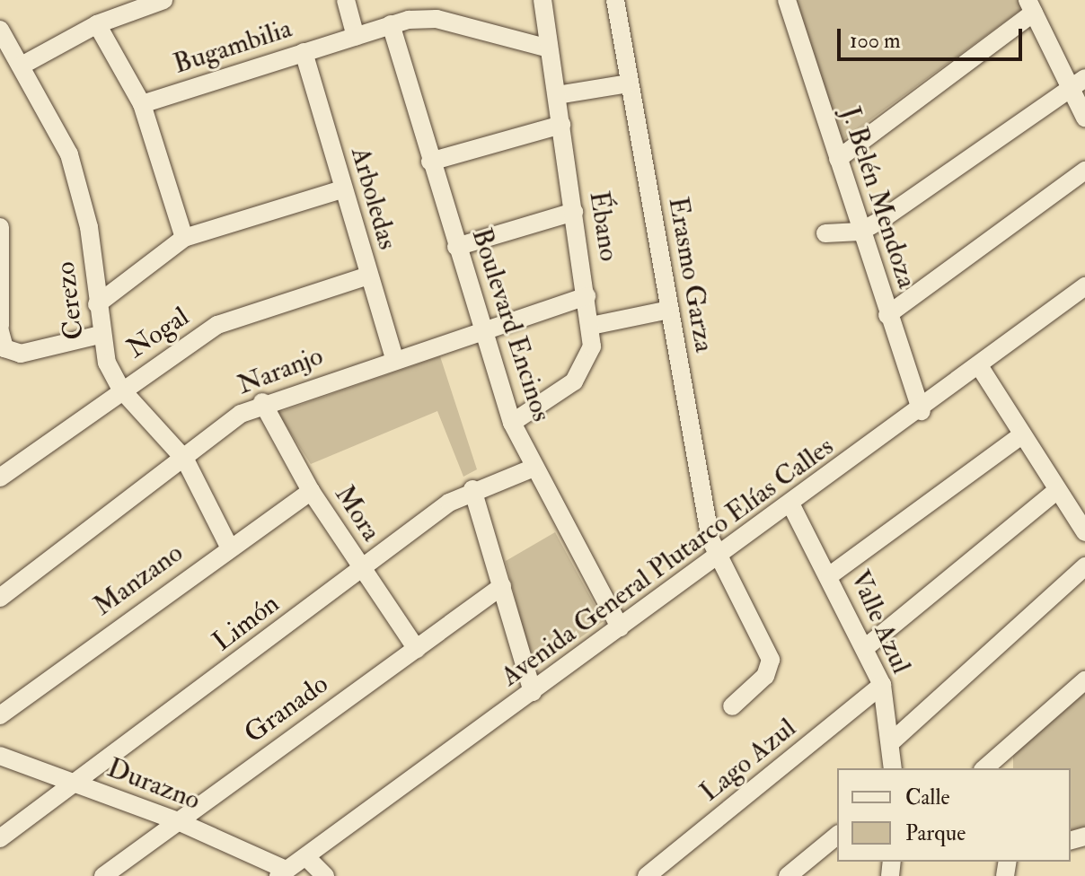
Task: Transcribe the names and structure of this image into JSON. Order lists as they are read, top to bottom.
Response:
{
  "streets": {
    "street": [
      "Bugambilia",
      "J. Belén Mendoza",
      "Arboledas",
      "Ébano",
      "Erasmo Garza",
      "Cerezo",
      "Boulevard Encinos",
      "Nogal",
      "Naranjo",
      "Mora",
      "Avenida General Plutarco Elías Calles",
      "Manzano",
      "Valle Azul",
      "Limón",
      "Granado",
      "Lago Azul",
      "Durazno"
    ]
  },
  "crossings": [
    ["Bugambilia", "Arboledas"],
    ["Bugambilia", "Ébano"],
    ["Bugambilia", "Boulevard Encinos"],
    ["J. Belén Mendoza", "Avenida General Plutarco Elías Calles"],
    ["Arboledas", "Nogal"],
    ["Arboledas", "Naranjo"],
    ["Ébano", "Boulevard Encinos"],
    ["Ébano", "Naranjo"],
    ["Erasmo Garza", "Avenida General Plutarco Elías Calles"],
    ["Cerezo", "Nogal"],
    ["Cerezo", "Naranjo"],
    ["Cerezo", "Manzano"],
    ["Boulevard Encinos", "Naranjo"],
    ["Boulevard Encinos", "Avenida General Plutarco Elías Calles"],
    ["Boulevard Encinos", "Limón"],
    ["Naranjo", "Mora"],
    ["Mora", "Manzano"],
    ["Mora", "Limón"],
    ["Mora", "Granado"],
    ["Avenida General Plutarco Elías Calles", "Valle Azul"],
    ["Avenida General Plutarco Elías Calles", "Durazno"],
    ["Valle Azul", "Lago Azul"],
    ["Limón", "Durazno"],
    ["Granado", "Durazno"]
  ],
  "legend": ["Calle", "Parque"],
  "scale_bar": "100 m"
}
